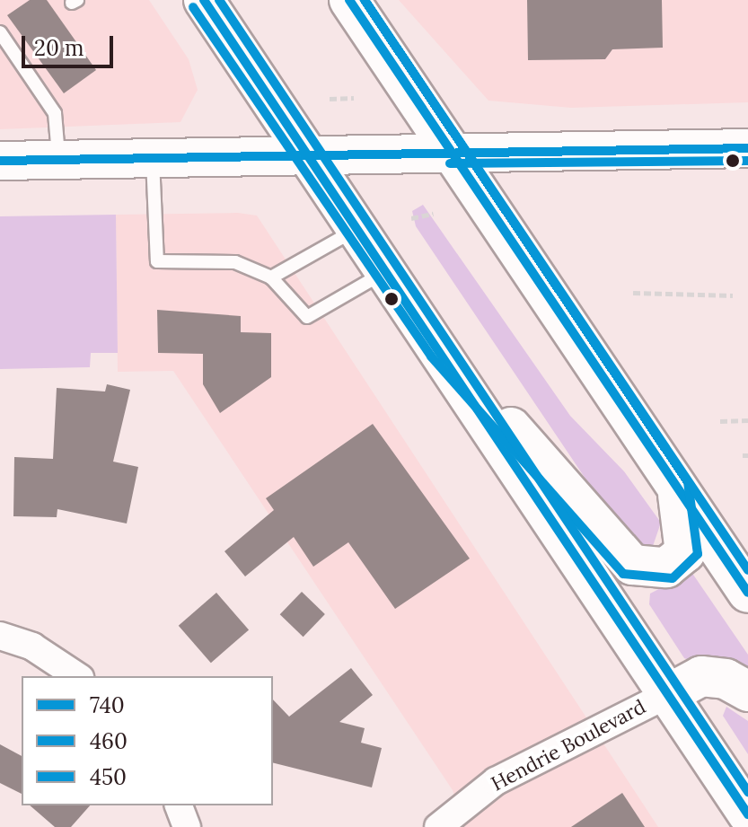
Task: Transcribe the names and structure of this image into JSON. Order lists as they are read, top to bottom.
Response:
{
  "streets": {
    "street": ["Hendrie Boulevard"]
  },
  "lines": ["transit line 740", "transit line 460", "transit line 450"],
  "legend": ["740", "460", "450"],
  "scale_bar": "20 m"
}
